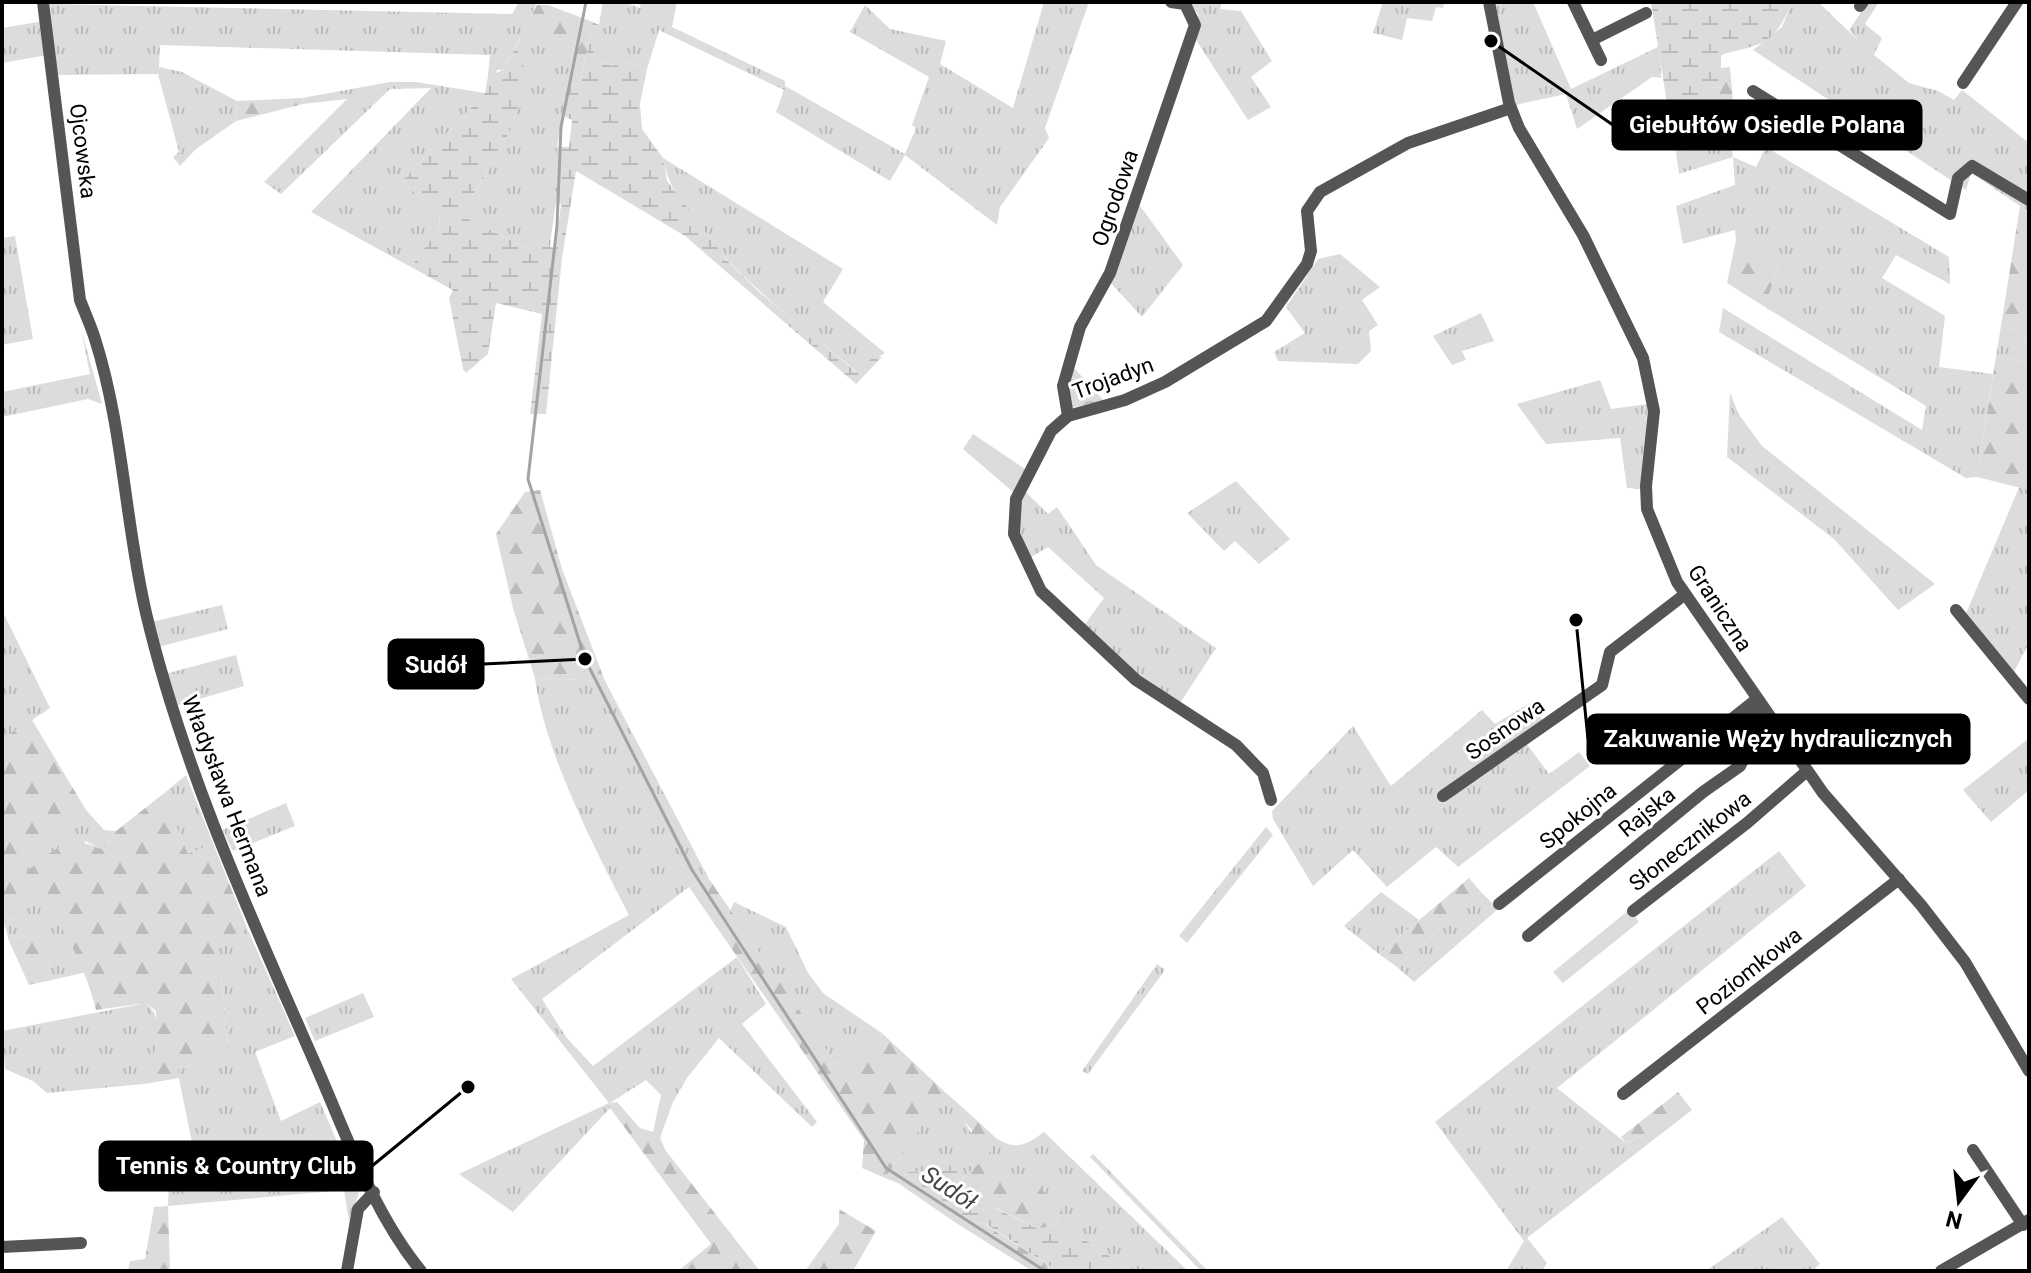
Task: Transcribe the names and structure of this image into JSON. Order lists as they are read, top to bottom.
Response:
{
  "streets": {
    "street": [
      "Ojcowska",
      "Ogrodowa",
      "Trojadyn",
      "Graniczna",
      "Sosnowa",
      "Władysława Hermana",
      "Rajska",
      "Spokojna",
      "Słonecznikowa",
      "Poziomkowa"
    ]
  },
  "crossings": [
    ["Ojcowska", "Władysława Hermana"],
    ["Ogrodowa", "Trojadyn"],
    ["Trojadyn", "Graniczna"],
    ["Graniczna", "Sosnowa"],
    ["Graniczna", "Rajska"],
    ["Graniczna", "Spokojna"],
    ["Graniczna", "Słonecznikowa"],
    ["Graniczna", "Poziomkowa"],
    ["Rajska", "Spokojna"]
  ],
  "water": ["Sudół"],
  "places": [
    "Giebułtów Osiedle Polana",
    "Zakuwanie Węży hydraulicznych",
    "Sudół",
    "Tennis & Country Club"
  ],
  "north": "bottom"
}
